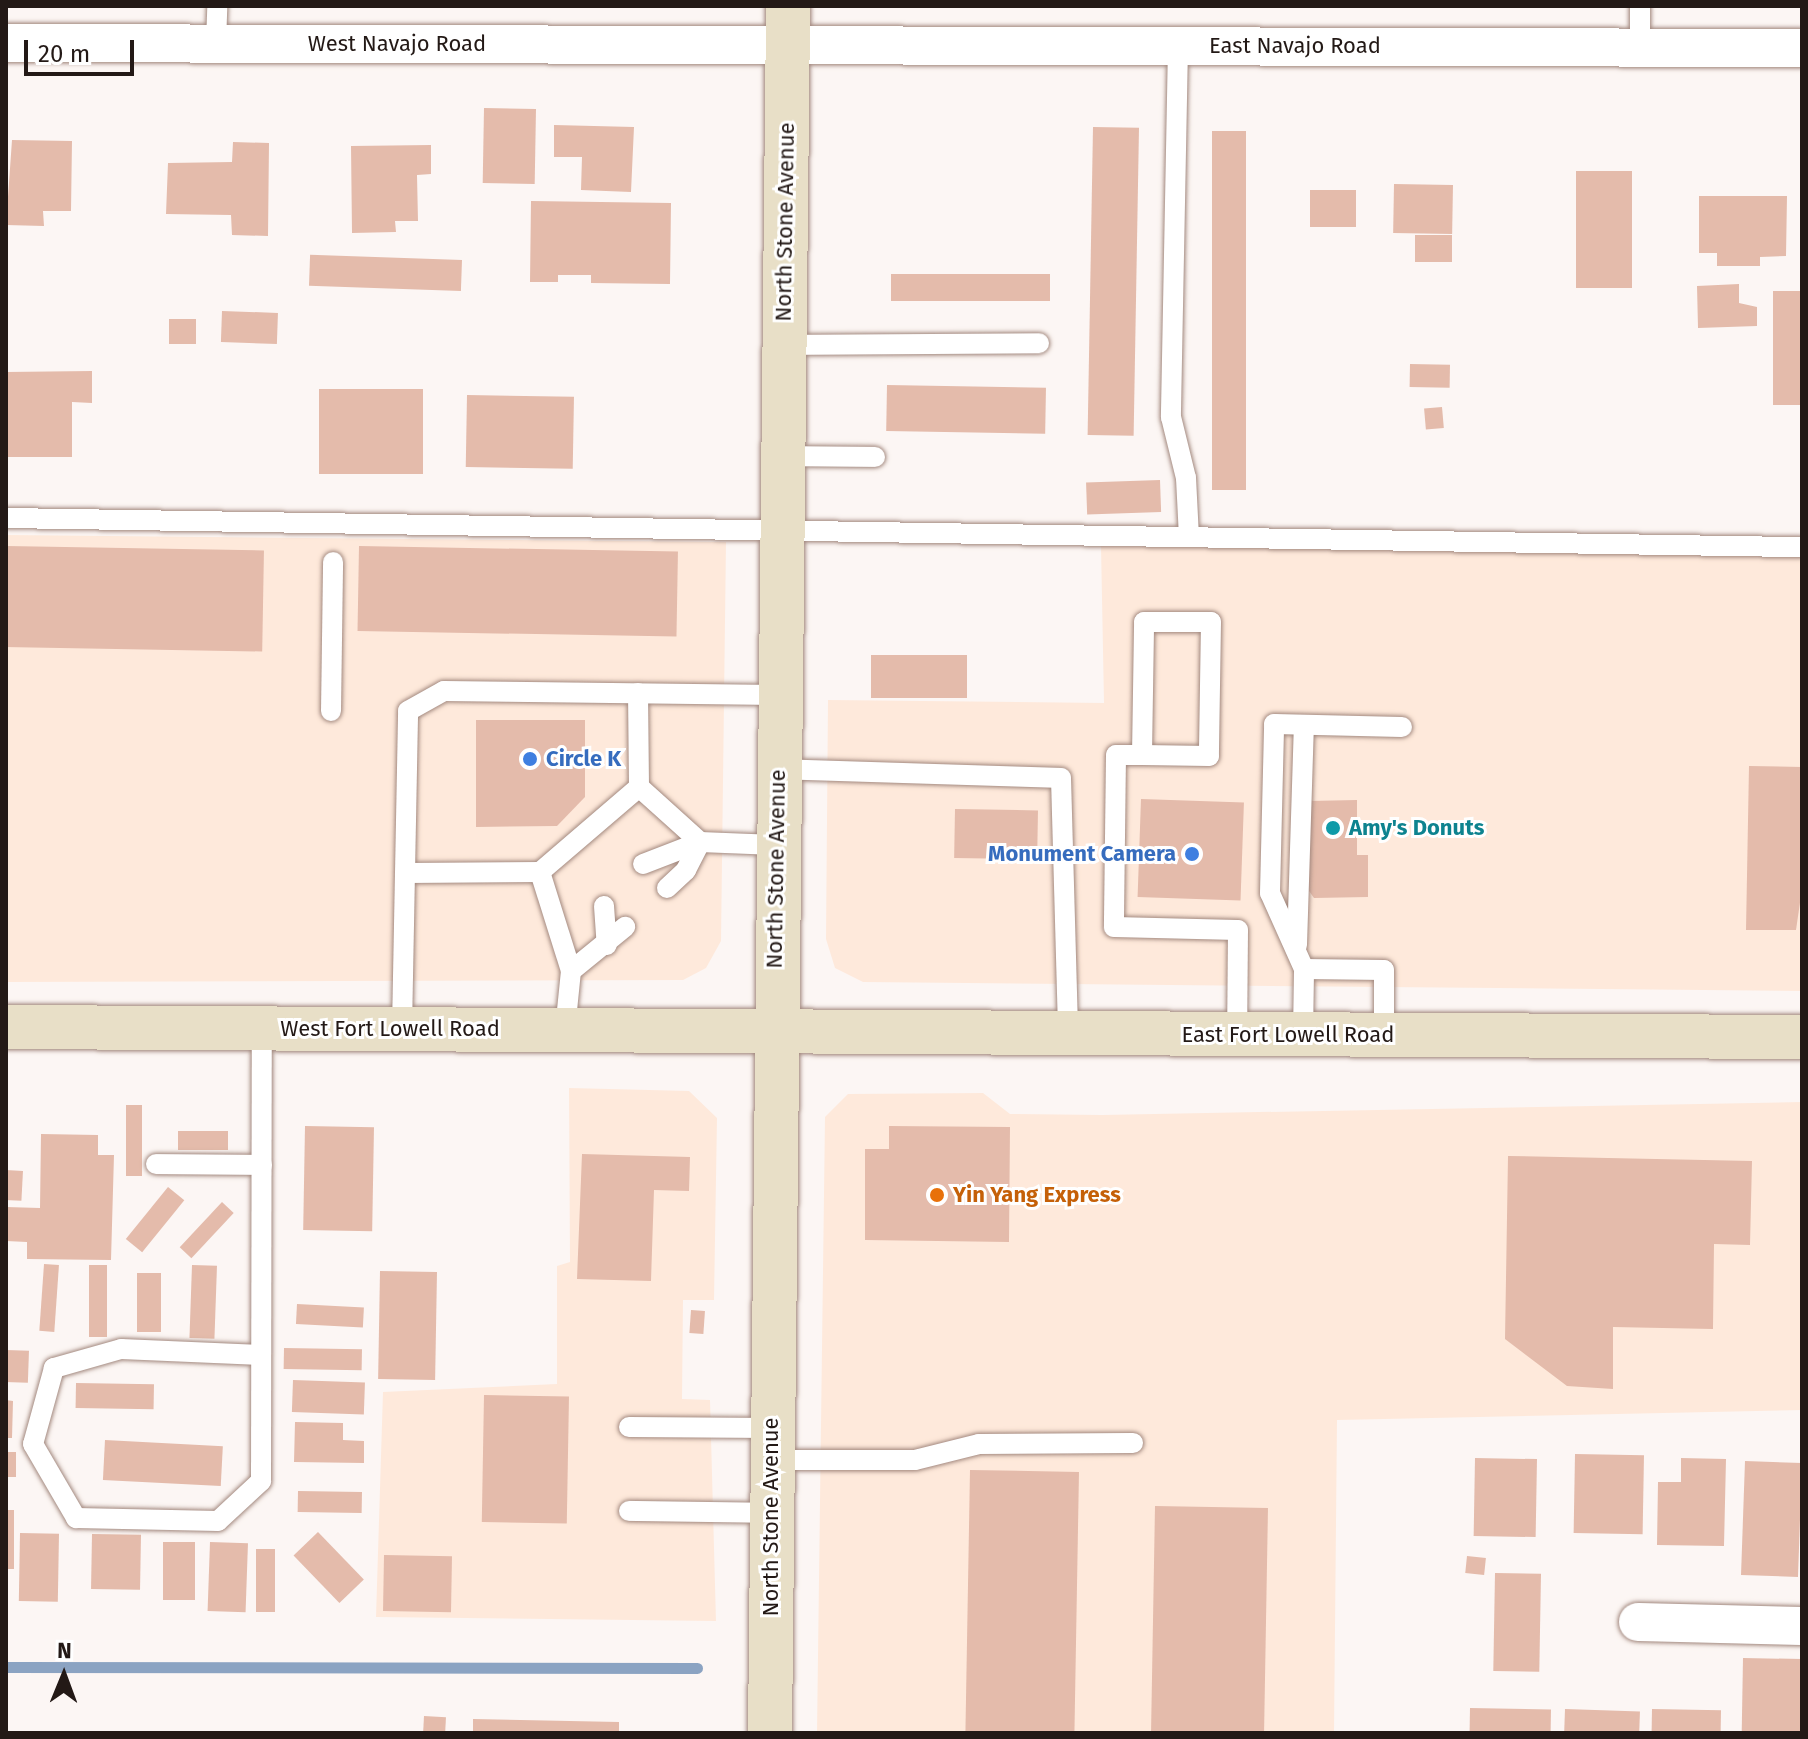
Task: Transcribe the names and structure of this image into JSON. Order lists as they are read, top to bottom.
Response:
{
  "streets": {
    "main road": ["North Stone Avenue", "West Fort Lowell Road", "East Fort Lowell Road"],
    "street": ["West Navajo Road", "East Navajo Road"]
  },
  "crossings": [
    ["West Navajo Road", "East Navajo Road"],
    ["West Navajo Road", "North Stone Avenue"],
    ["East Navajo Road", "North Stone Avenue"],
    ["North Stone Avenue", "West Fort Lowell Road"],
    ["North Stone Avenue", "East Fort Lowell Road"],
    ["West Fort Lowell Road", "East Fort Lowell Road"]
  ],
  "places": [
    "Circle K",
    "Amy's Donuts",
    "Monument Camera",
    "Yin Yang Express"
  ],
  "scale_bar": "20 m",
  "north": "top"
}
